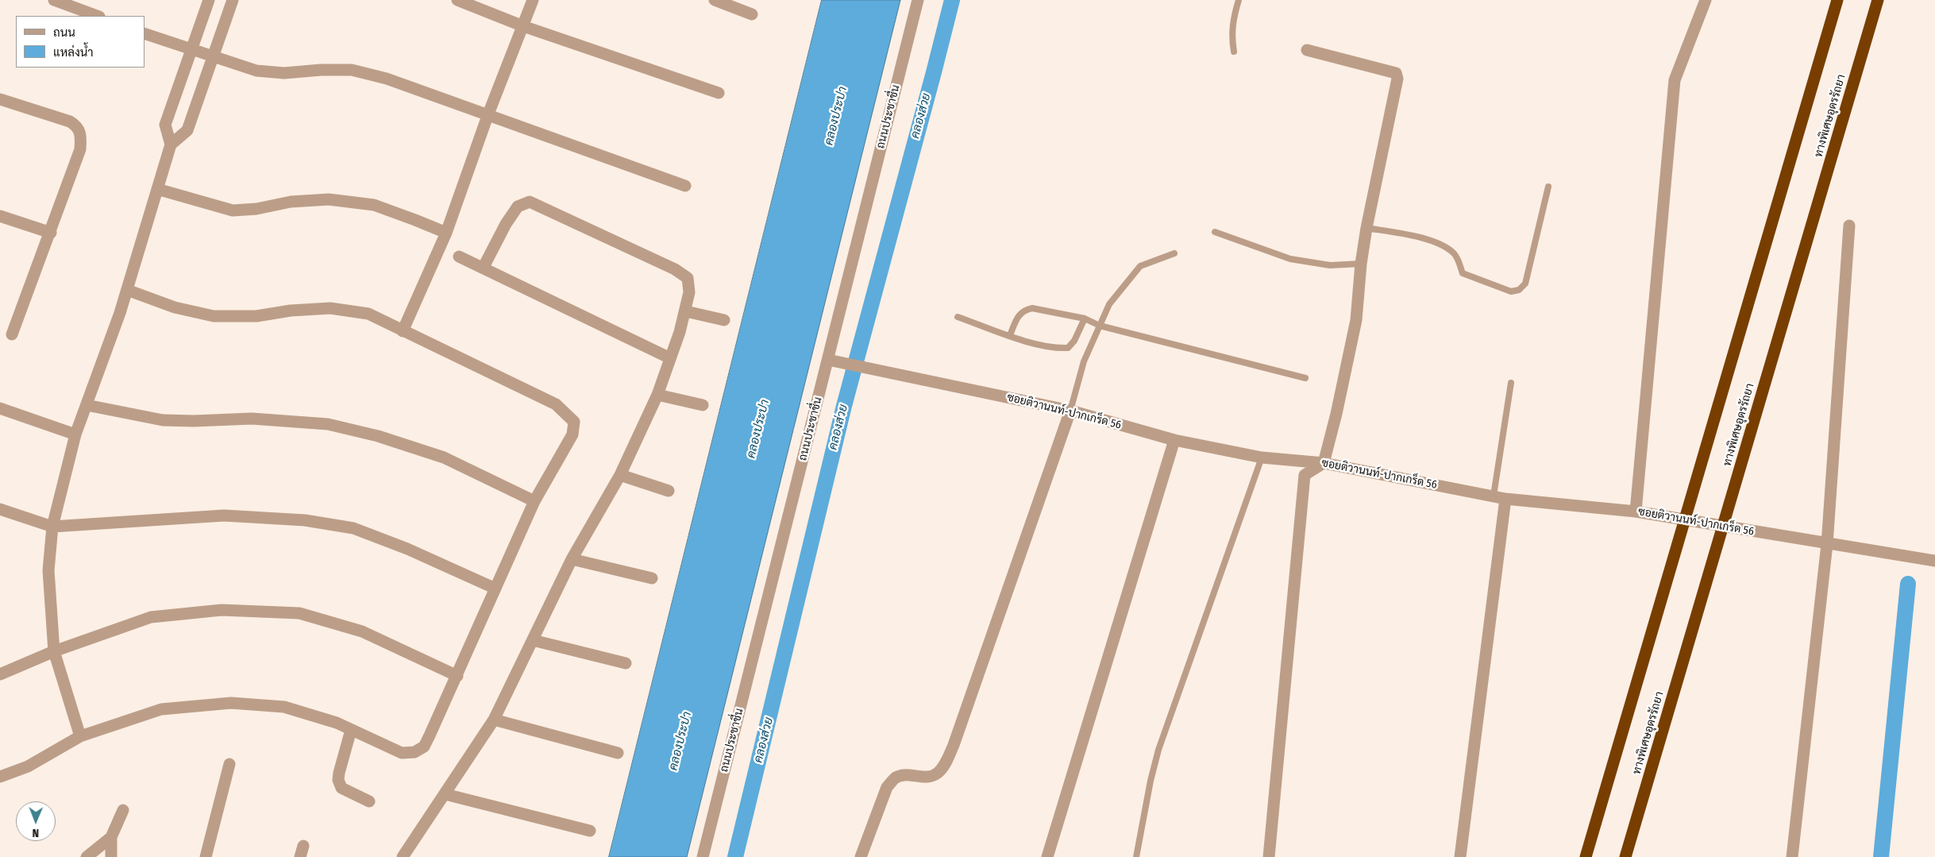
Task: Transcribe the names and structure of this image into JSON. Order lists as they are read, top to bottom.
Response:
{
  "streets": {
    "highway": ["ทางพิเศษอุดรรัถยา"],
    "street": ["ถนนประชาชื่น", "ซอยติวานนท์-ปากเกร็ด 56"]
  },
  "crossings": [
    ["ถนนประชาชื่น", "ซอยติวานนท์-ปากเกร็ด 56"]
  ],
  "water": ["คลองประปา", "คลองส่วย"],
  "legend": ["ถนน", "แหล่งน้ำ"],
  "north": "bottom"
}
